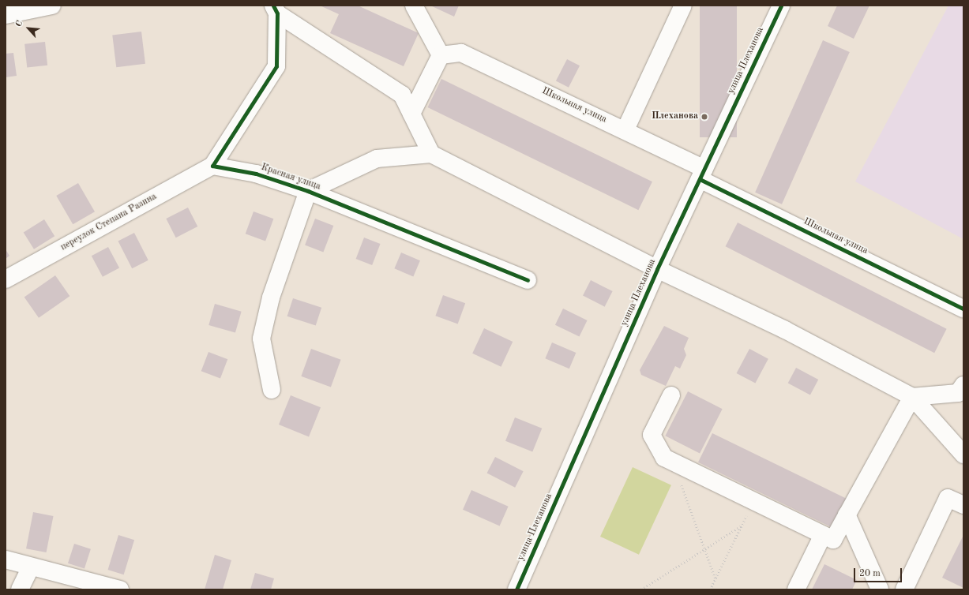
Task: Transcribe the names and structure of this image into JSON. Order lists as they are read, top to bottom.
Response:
{
  "streets": {
    "street": [
      "улица Плеханова",
      "Школьная улица",
      "Красная улица",
      "переулок Степана Разина"
    ]
  },
  "crossings": [
    ["улица Плеханова", "Школьная улица"],
    ["Красная улица", "переулок Степана Разина"]
  ],
  "places": ["Плеханова"],
  "scale_bar": "20 m",
  "north": "top left"
}
